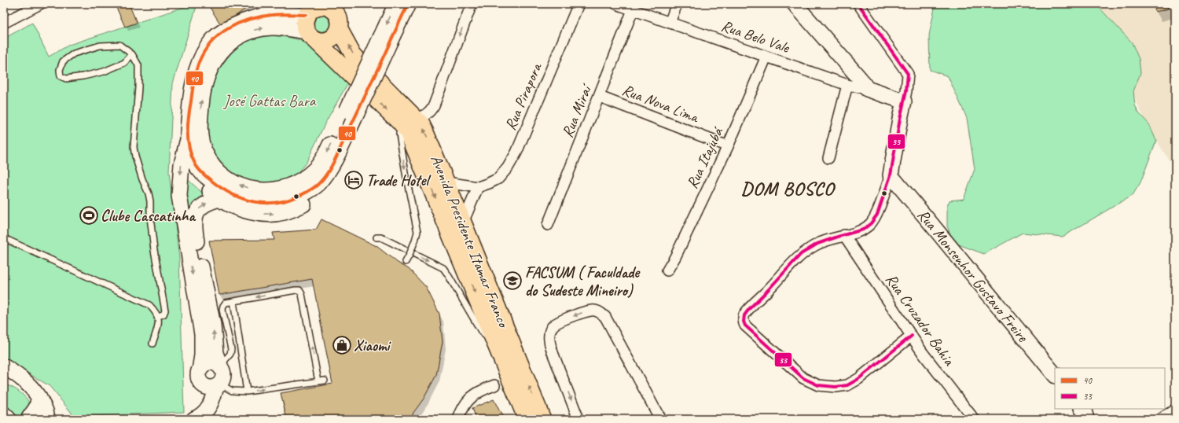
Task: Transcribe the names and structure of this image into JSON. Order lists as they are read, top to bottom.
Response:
{
  "streets": {
    "main road": ["Avenida Presidente Itamar Franco", "Rua Monsenhor Gustavo Freire"],
    "street": [
      "Rua Belo Vale",
      "Rua Pirapora",
      "Rua Nova Lima",
      "Rua Miraí",
      "Rua Itajubá",
      "Rua Cruzador Bahia"
    ]
  },
  "crossings": [
    ["Rua Belo Vale", "Rua Miraí"],
    ["Rua Belo Vale", "Rua Itajubá"],
    ["Rua Nova Lima", "Rua Miraí"],
    ["Rua Nova Lima", "Rua Itajubá"]
  ],
  "districts": ["DOM BOSCO"],
  "parks": ["José Gattas Bara"],
  "places": {
    "hotel": ["Trade Hotel"],
    "sports": ["Clube Cascatinha"],
    "school or university": ["FACSUM ( Faculdade do Sudeste Mineiro)"],
    "shop": ["Xiaomi"]
  },
  "lines": ["transit line 40", "transit line 33"],
  "legend": ["40", "33"]
}
